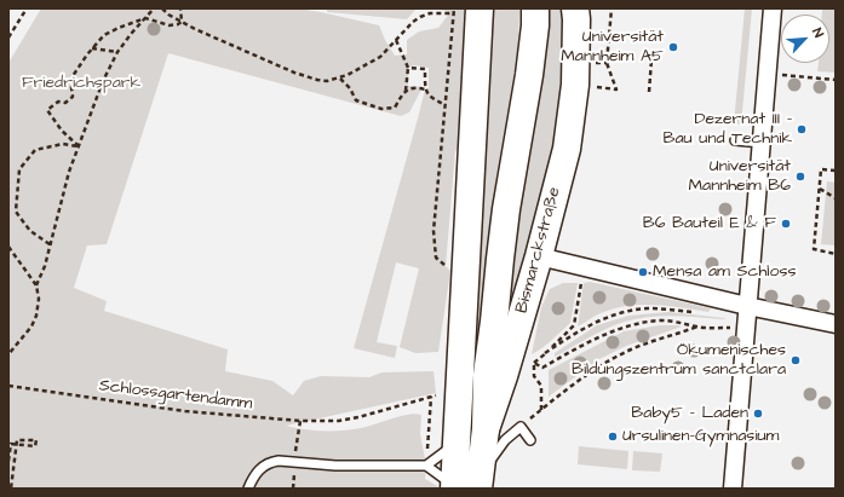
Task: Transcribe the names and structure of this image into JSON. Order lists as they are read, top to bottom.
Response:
{
  "streets": {
    "main road": ["Bismarckstraße"],
    "path": ["Schlossgartendamm"]
  },
  "parks": ["Friedrichspark"],
  "places": [
    "Universität Mannheim A5",
    "Dezernat III – Bau und Technik",
    "Universität Mannheim B6",
    "B6 Bauteil E & F",
    "Mensa am Schloss",
    "Ökumenisches Bildungszentrum sanctclara",
    "Baby5 - Laden",
    "Ursulinen-Gymnasium"
  ],
  "north": "top right"
}
